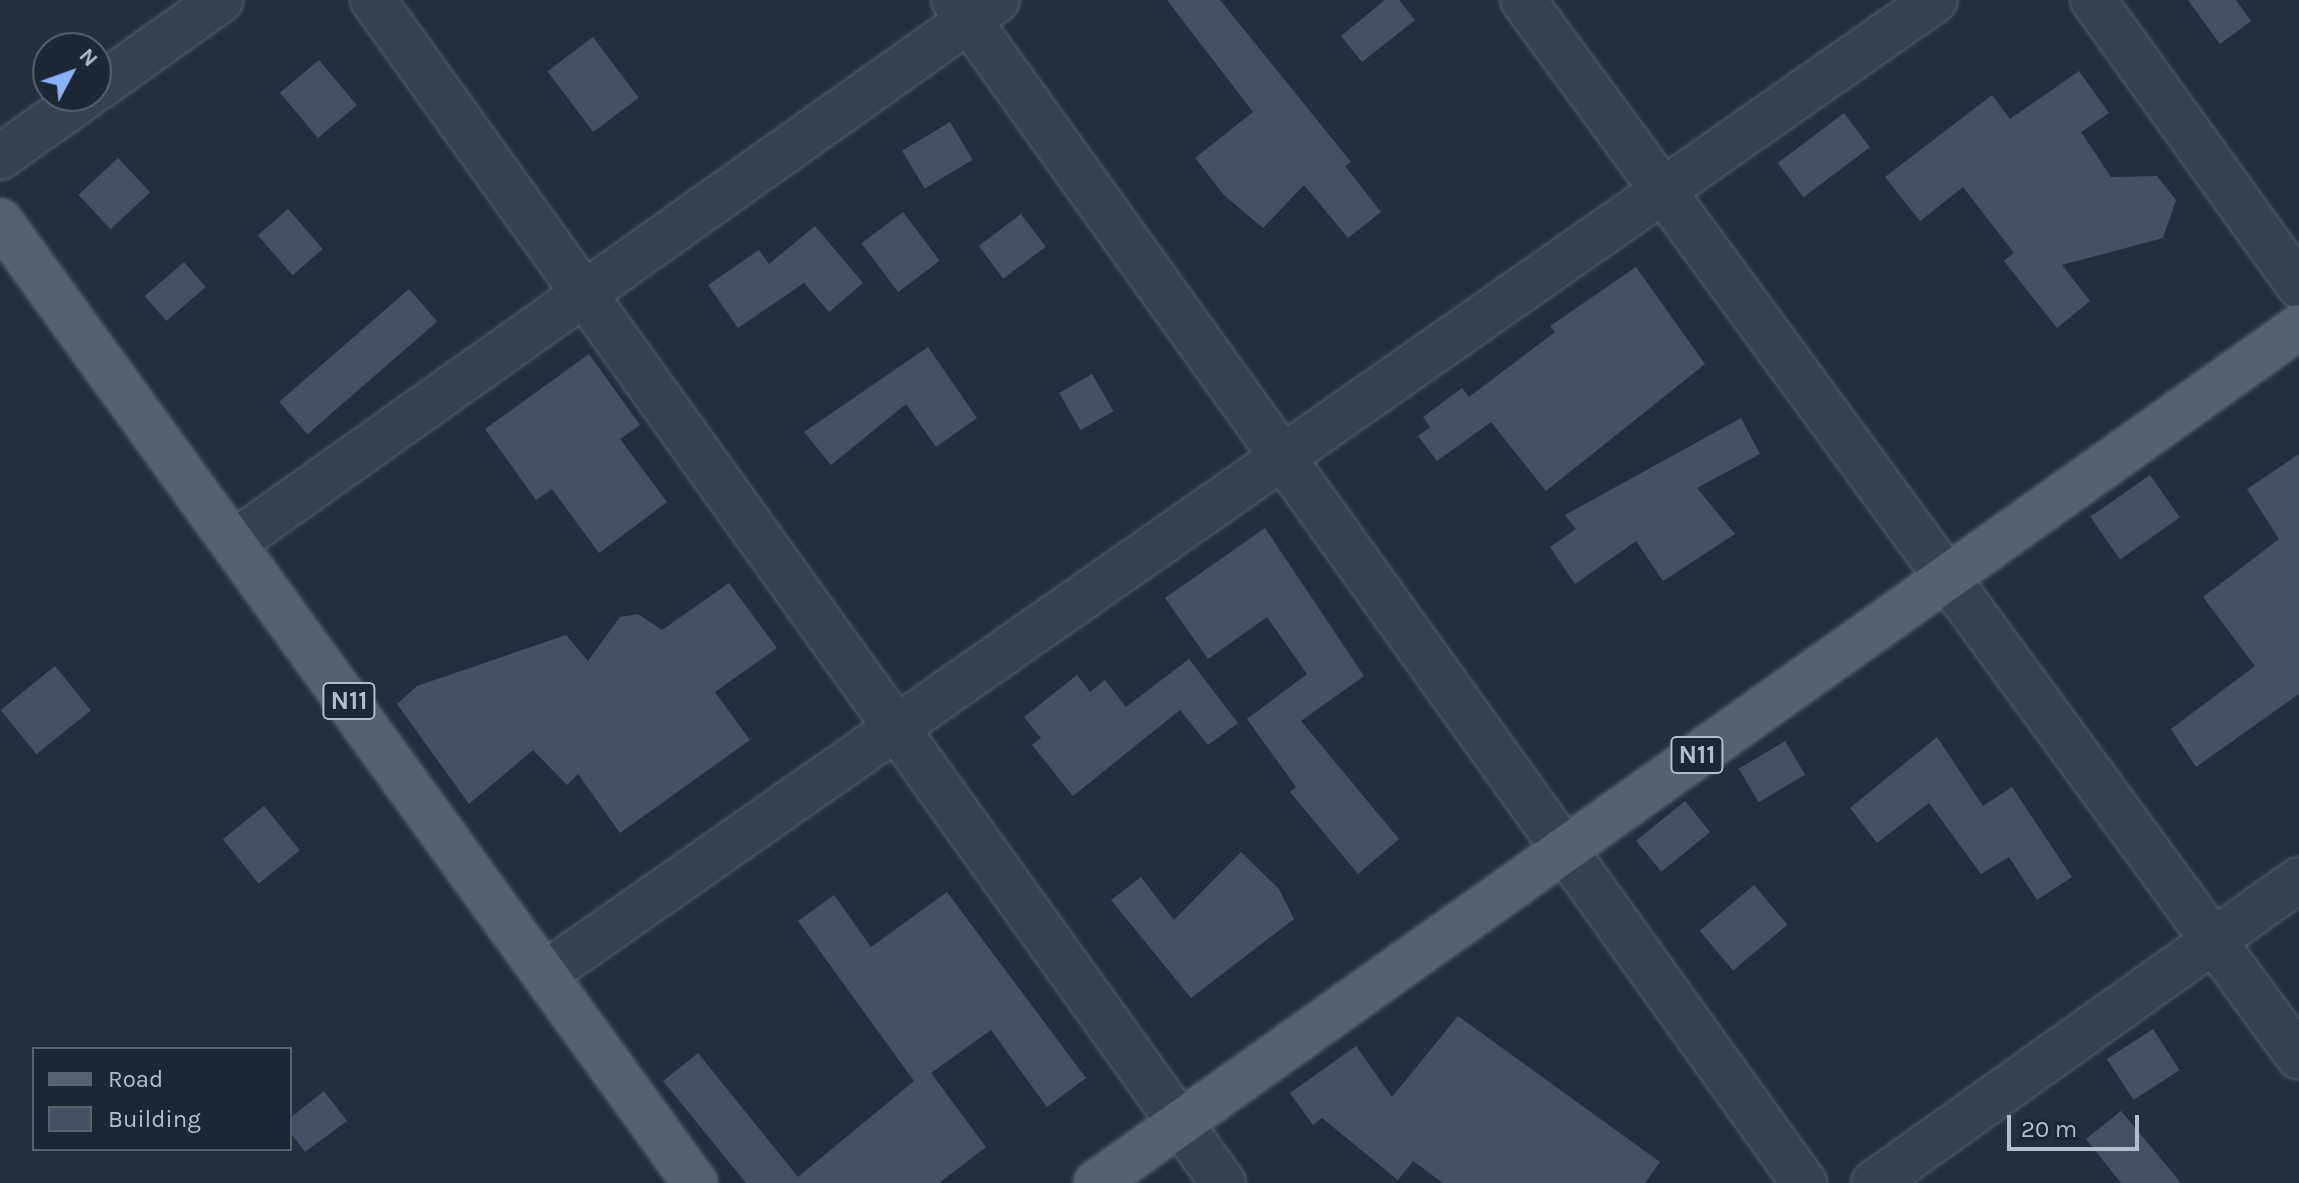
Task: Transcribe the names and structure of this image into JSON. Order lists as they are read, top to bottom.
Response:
{
  "streets": {
    "main road": ["N11"]
  },
  "legend": ["Road", "Building"],
  "scale_bar": "20 m",
  "north": "top right"
}
